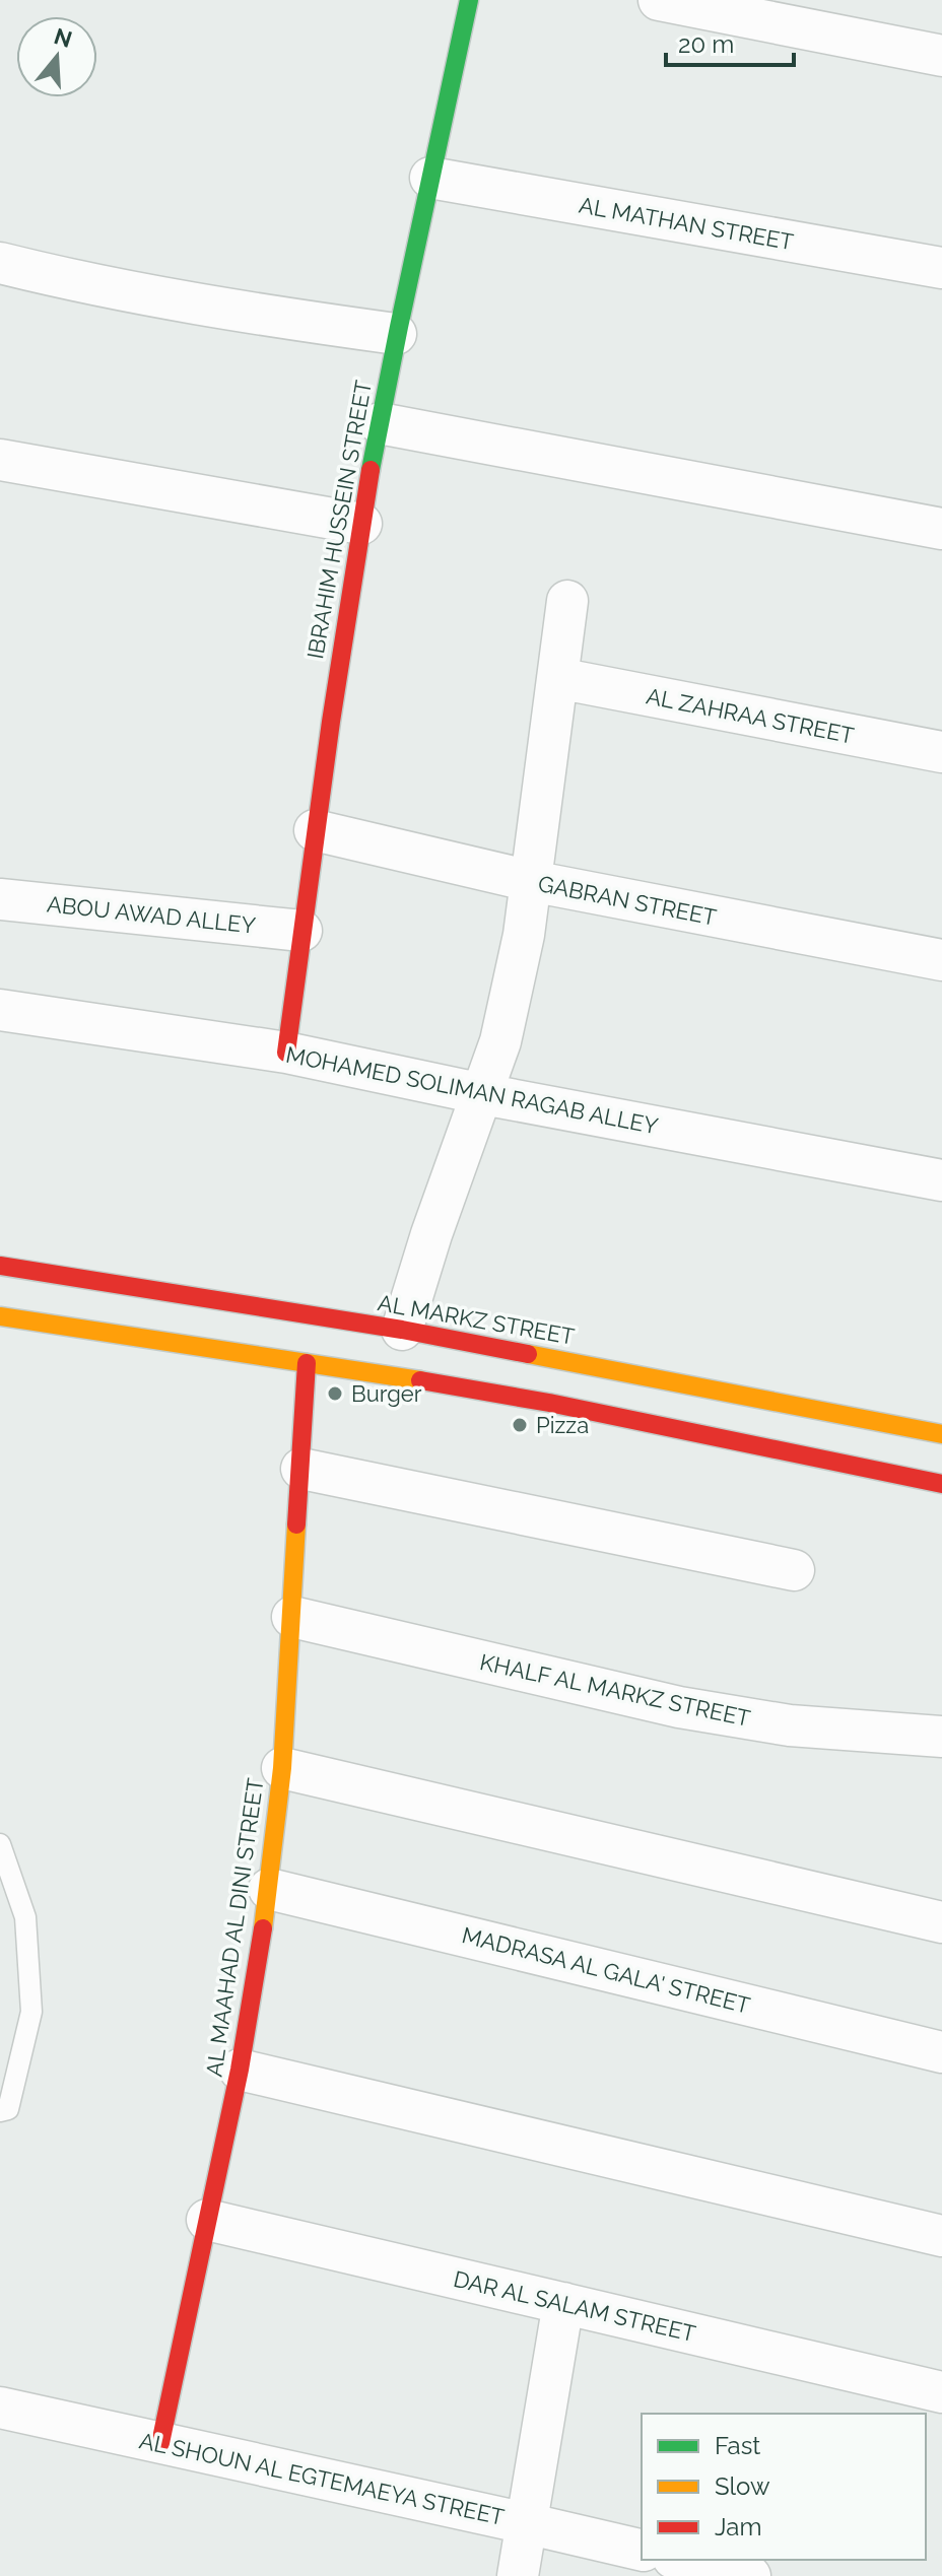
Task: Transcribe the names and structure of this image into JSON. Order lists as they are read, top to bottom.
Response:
{
  "streets": {
    "street": [
      "AL MATHAN STREET",
      "IBRAHIM HUSSEIN STREET",
      "AL ZAHRAA STREET",
      "GABRAN STREET",
      "ABOU AWAD ALLEY",
      "MOHAMED SOLIMAN RAGAB ALLEY",
      "AL MARKZ STREET",
      "KHALF AL MARKZ STREET",
      "AL MAAHAD AL DINI STREET",
      "MADRASA AL GALA' STREET",
      "DAR AL SALAM STREET",
      "AL SHOUN AL EGTEMAEYA STREET"
    ]
  },
  "crossings": [
    ["AL MATHAN STREET", "IBRAHIM HUSSEIN STREET"],
    ["IBRAHIM HUSSEIN STREET", "GABRAN STREET"],
    ["IBRAHIM HUSSEIN STREET", "ABOU AWAD ALLEY"],
    ["IBRAHIM HUSSEIN STREET", "MOHAMED SOLIMAN RAGAB ALLEY"],
    ["KHALF AL MARKZ STREET", "AL MAAHAD AL DINI STREET"],
    ["AL MAAHAD AL DINI STREET", "MADRASA AL GALA' STREET"],
    ["AL MAAHAD AL DINI STREET", "DAR AL SALAM STREET"],
    ["AL MAAHAD AL DINI STREET", "AL SHOUN AL EGTEMAEYA STREET"]
  ],
  "places": ["Burger", "Pizza"],
  "legend": ["Fast", "Slow", "Jam"],
  "scale_bar": "20 m",
  "north": "top"
}
